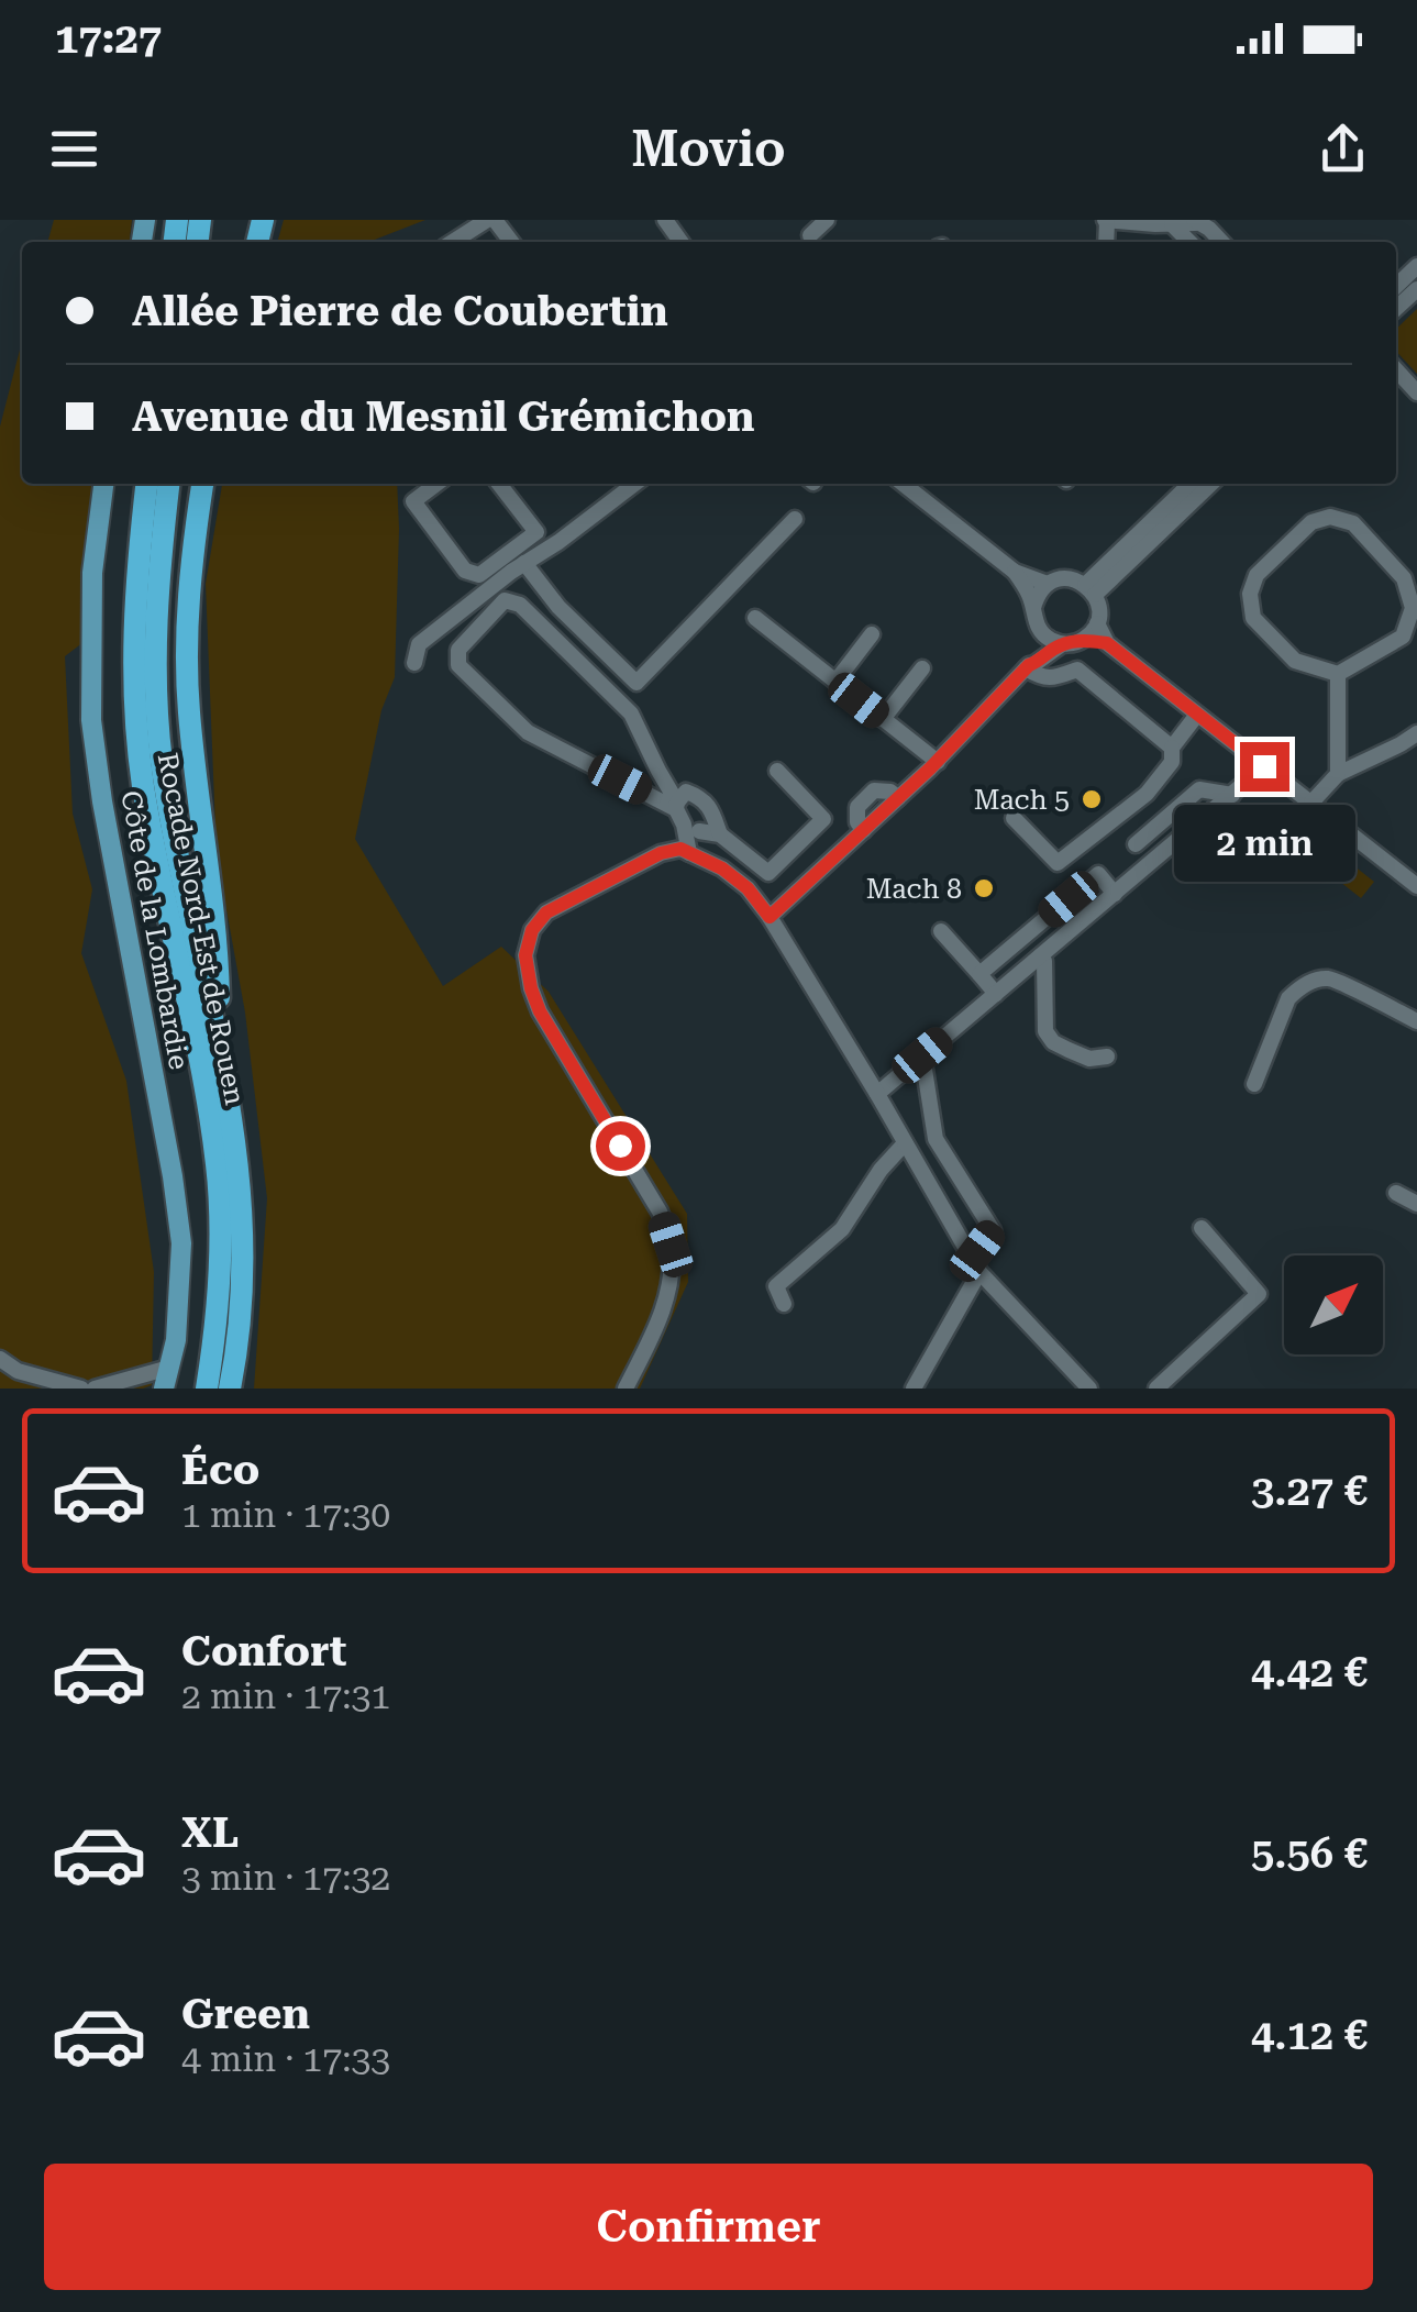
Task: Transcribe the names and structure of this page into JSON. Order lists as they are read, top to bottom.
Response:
{
  "streets": {
    "highway": ["Rocade Nord-Est de Rouen"],
    "main road": ["Côte de la Lombardie"]
  },
  "places": ["Mach 5", "Mach 8"],
  "north": "top right",
  "page": {
    "status": "17:27",
    "header": "Movio",
    "banner": ["Allée Pierre de Coubertin", "Avenue du Mesnil Grémichon"],
    "bubble": "2 min",
    "list": [
      {
        "name": "Éco",
        "note": "1 min · 17:30",
        "value": "3.27 €"
      },
      {
        "name": "Confort",
        "note": "2 min · 17:31",
        "value": "4.42 €"
      },
      {
        "name": "XL",
        "note": "3 min · 17:32",
        "value": "5.56 €"
      },
      {
        "name": "Green",
        "note": "4 min · 17:33",
        "value": "4.12 €"
      }
    ],
    "buttons": "Confirmer"
  }
}
